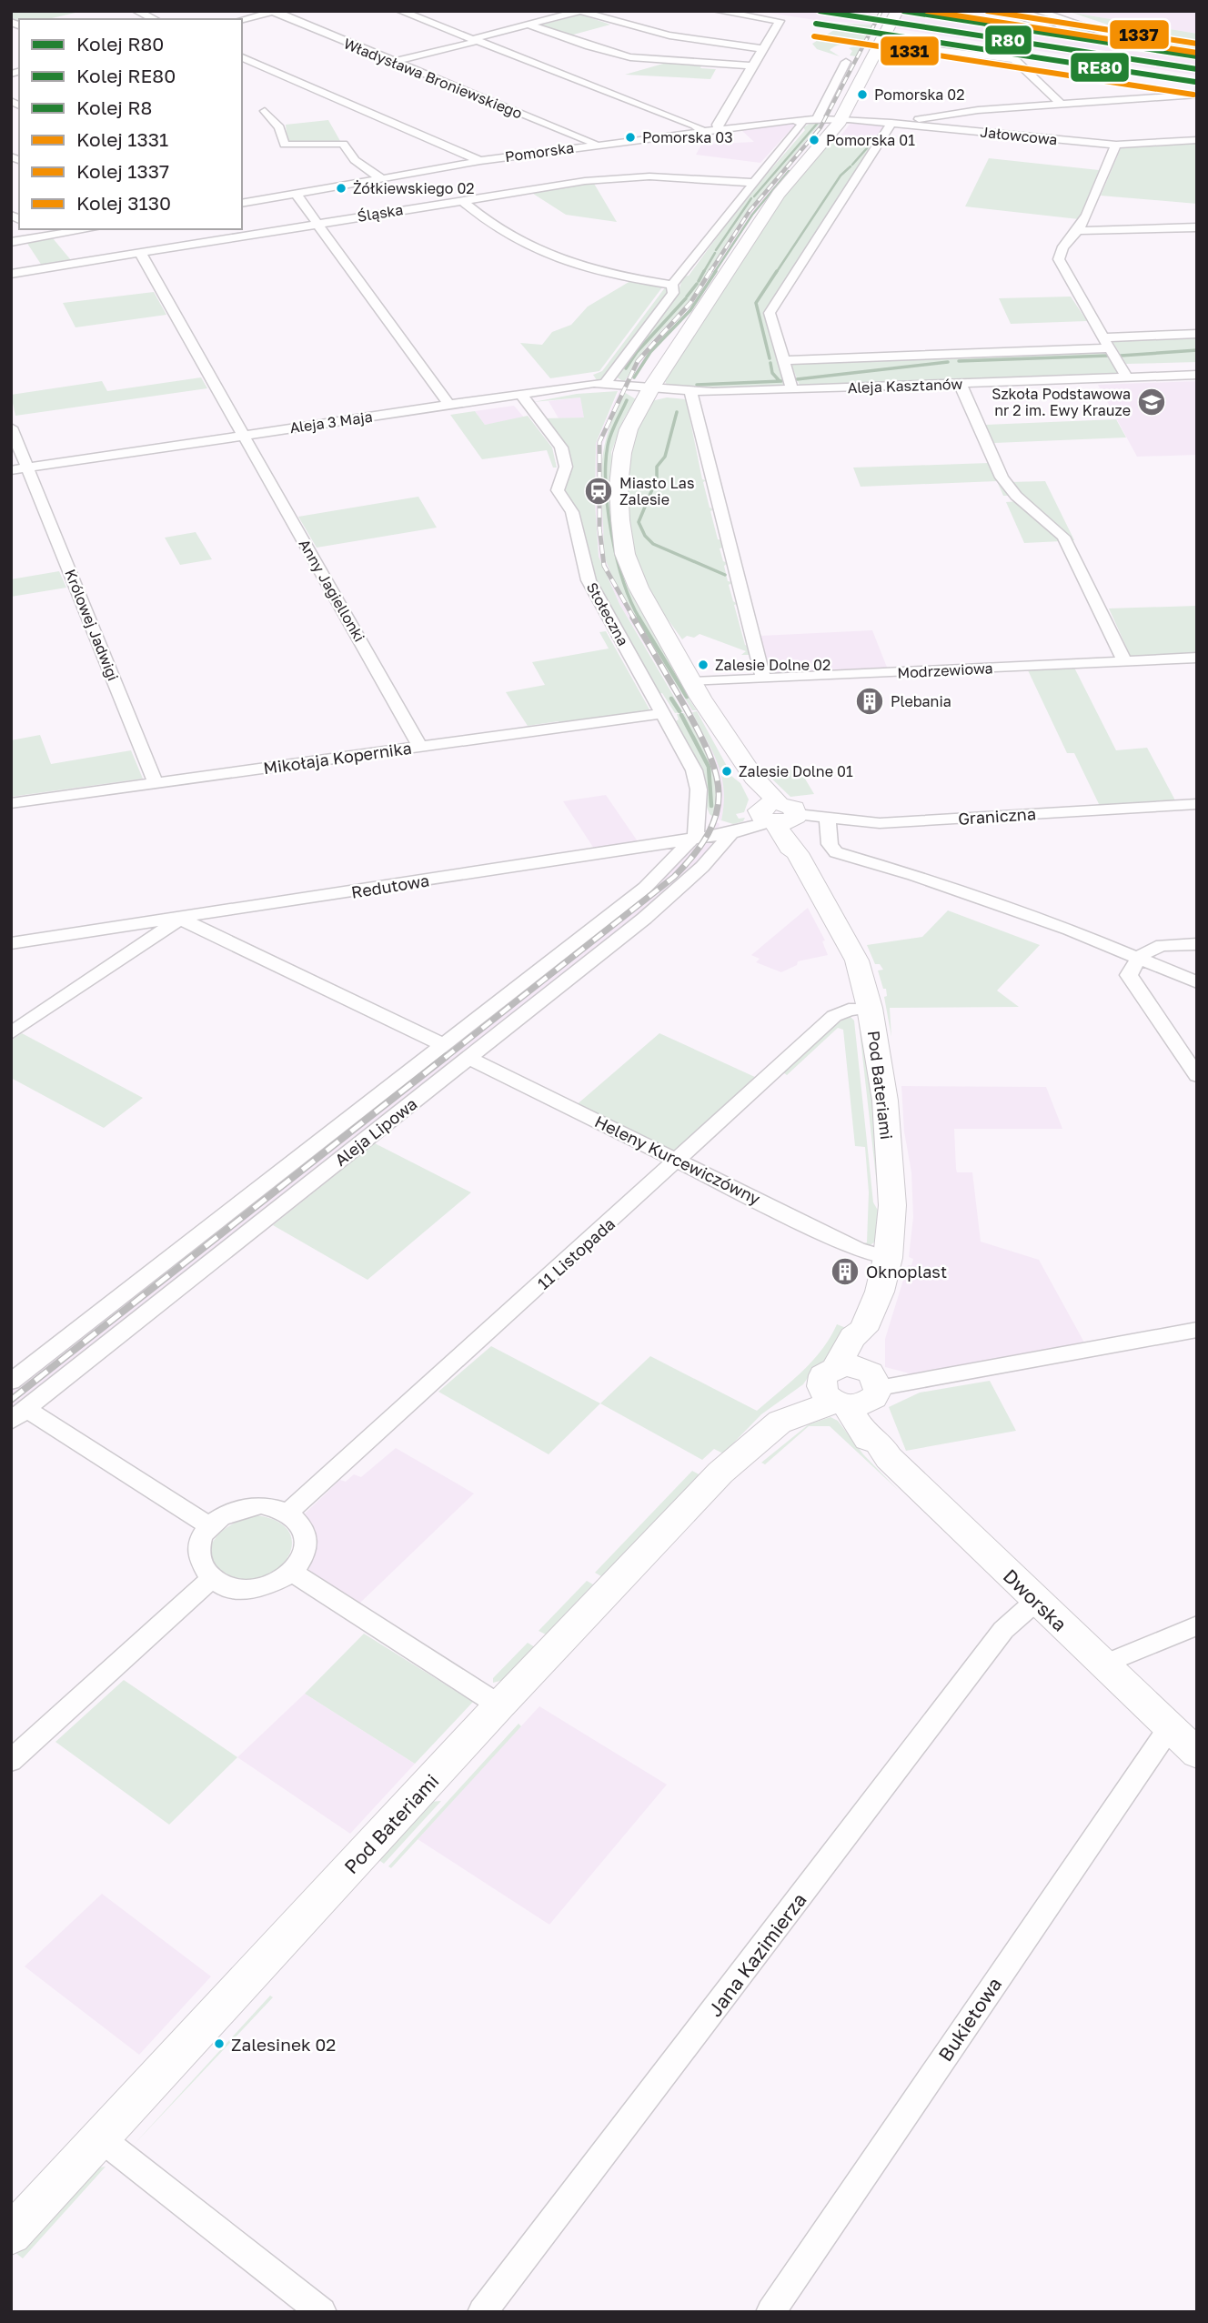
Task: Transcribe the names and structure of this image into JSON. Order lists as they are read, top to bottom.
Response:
{
  "streets": {
    "street": [
      "Władysława Broniewskiego",
      "Jałowcowa",
      "Pomorska",
      "Śląska",
      "Aleja Kasztanów",
      "Aleja 3 Maja",
      "Anny Jagiellonki",
      "Stołeczna",
      "Królowej Jadwigi",
      "Modrzewiowa",
      "Mikołaja Kopernika",
      "Graniczna",
      "Redutowa",
      "Pod Bateriami",
      "Aleja Lipowa",
      "Heleny Kurcewiczówny",
      "11 Listopada",
      "Dworska",
      "Jana Kazimierza",
      "Bukietowa"
    ]
  },
  "crossings": [
    ["Władysława Broniewskiego", "Pomorska"],
    ["Jałowcowa", "Pomorska"],
    ["Jałowcowa", "Pod Bateriami"],
    ["Pomorska", "Pod Bateriami"],
    ["Śląska", "Anny Jagiellonki"],
    ["Aleja Kasztanów", "Aleja 3 Maja"],
    ["Aleja Kasztanów", "Pod Bateriami"],
    ["Aleja 3 Maja", "Anny Jagiellonki"],
    ["Aleja 3 Maja", "Stołeczna"],
    ["Aleja 3 Maja", "Królowej Jadwigi"],
    ["Aleja 3 Maja", "Pod Bateriami"],
    ["Anny Jagiellonki", "Mikołaja Kopernika"],
    ["Stołeczna", "Mikołaja Kopernika"],
    ["Stołeczna", "Redutowa"],
    ["Stołeczna", "Aleja Lipowa"],
    ["Królowej Jadwigi", "Mikołaja Kopernika"],
    ["Modrzewiowa", "Pod Bateriami"],
    ["Graniczna", "Redutowa"],
    ["Graniczna", "Pod Bateriami"],
    ["Redutowa", "Pod Bateriami"],
    ["Redutowa", "Aleja Lipowa"],
    ["Pod Bateriami", "Heleny Kurcewiczówny"],
    ["Pod Bateriami", "11 Listopada"],
    ["Pod Bateriami", "Dworska"],
    ["Aleja Lipowa", "Heleny Kurcewiczówny"],
    ["Heleny Kurcewiczówny", "11 Listopada"],
    ["Dworska", "Jana Kazimierza"],
    ["Dworska", "Bukietowa"]
  ],
  "places": {
    "other": [
      "Pomorska 02",
      "Pomorska 03",
      "Pomorska 01",
      "Żółkiewskiego 02",
      "Zalesie Dolne 02",
      "Zalesie Dolne 01",
      "Zalesinek 02"
    ],
    "school or university": ["Szkoła Podstawowa nr 2 im. Ewy Krauze"],
    "station": ["Miasto Las Zalesie"],
    "building": ["Plebania", "Oknoplast"]
  },
  "lines": [
    "rail line R80",
    "rail line R8",
    "rail line 1337",
    "rail line 3130",
    "rail line RE80",
    "rail line 1331"
  ],
  "legend": [
    "Kolej R80",
    "Kolej RE80",
    "Kolej R8",
    "Kolej 1331",
    "Kolej 1337",
    "Kolej 3130"
  ]
}
